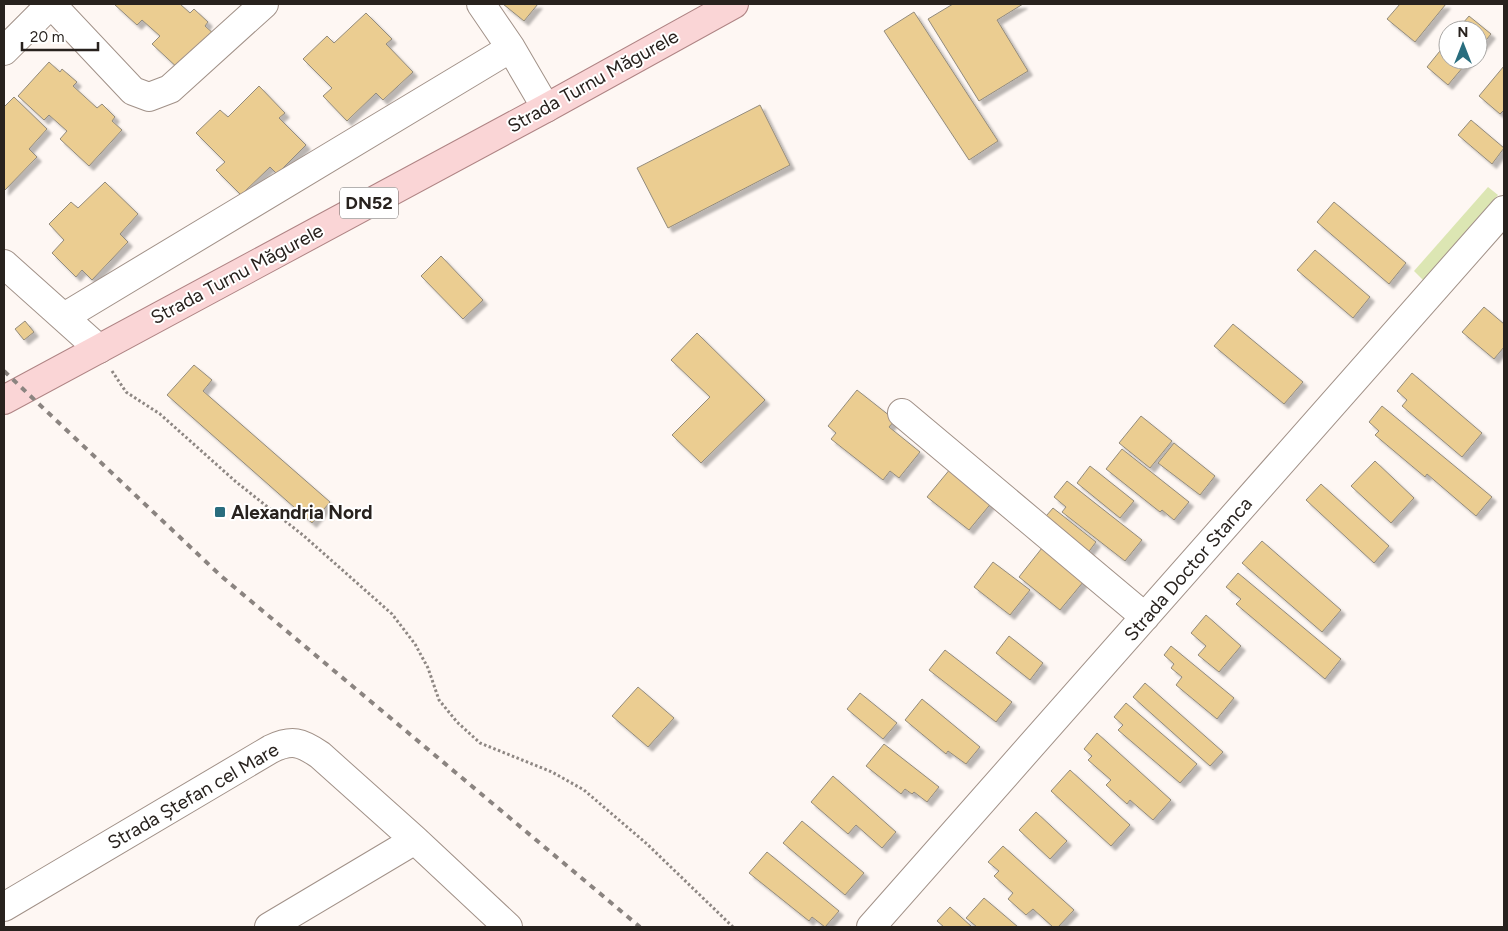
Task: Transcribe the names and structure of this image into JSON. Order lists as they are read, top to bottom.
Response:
{
  "streets": {
    "main road": ["Strada Turnu Măgurele", "DN52"],
    "street": ["Strada Doctor Stanca", "Strada Ștefan cel Mare"]
  },
  "places": {
    "transit": ["Alexandria Nord"]
  },
  "scale_bar": "20 m",
  "north": "top"
}
